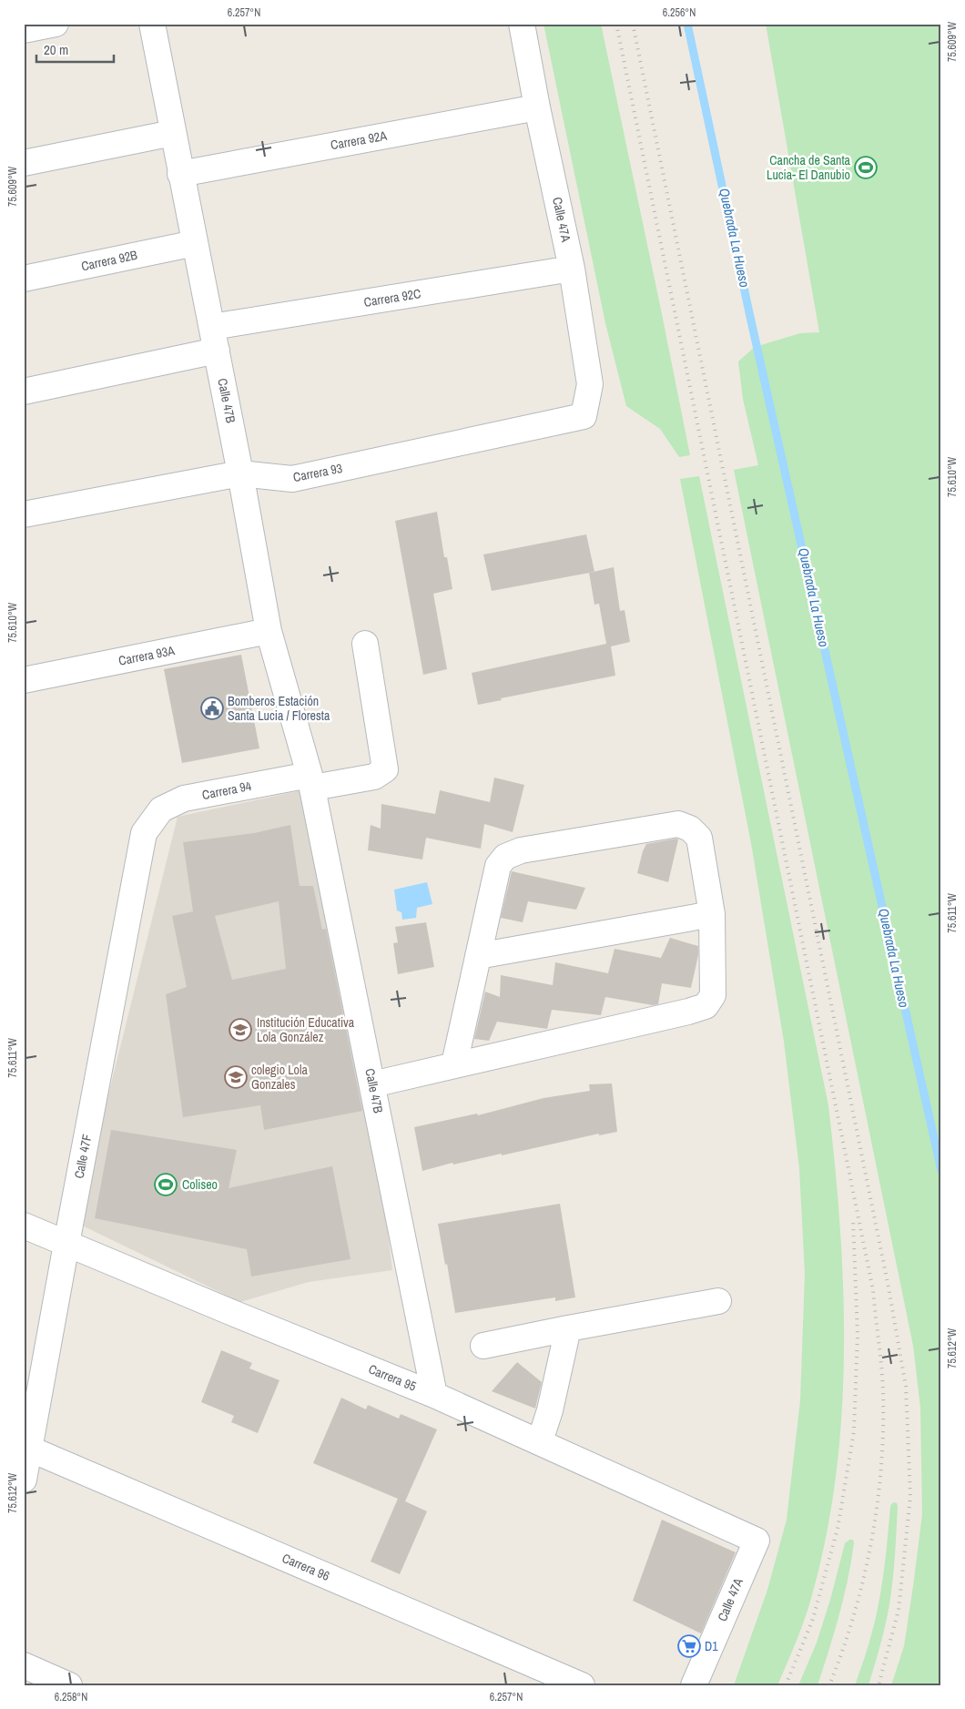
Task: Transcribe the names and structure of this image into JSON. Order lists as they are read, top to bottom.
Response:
{
  "streets": {
    "street": [
      "Carrera 92A",
      "Calle 47A",
      "Carrera 92B",
      "Carrera 92C",
      "Calle 47B",
      "Carrera 93",
      "Carrera 93A",
      "Carrera 94",
      "Calle 47F",
      "Carrera 95",
      "Carrera 96"
    ]
  },
  "crossings": [
    ["Carrera 92A", "Calle 47A"],
    ["Carrera 92A", "Calle 47B"],
    ["Calle 47A", "Carrera 92C"],
    ["Calle 47A", "Carrera 93"],
    ["Calle 47A", "Carrera 95"],
    ["Carrera 92B", "Calle 47B"],
    ["Carrera 92C", "Calle 47B"],
    ["Calle 47B", "Carrera 93"],
    ["Calle 47B", "Carrera 93A"],
    ["Calle 47B", "Carrera 94"],
    ["Calle 47B", "Carrera 95"],
    ["Carrera 94", "Calle 47F"],
    ["Calle 47F", "Carrera 95"],
    ["Calle 47F", "Carrera 96"]
  ],
  "water": ["Quebrada La Hueso"],
  "places": {
    "sports": ["Cancha de Santa Lucia- El Danubio", "Coliseo"],
    "public building": ["Bomberos Estación Santa Lucia / Floresta"],
    "school or university": ["Institución Educativa Lola González", "colegio Lola Gonzales"],
    "supermarket": ["D1"]
  },
  "scale_bar": "20 m",
  "coordinates": [
    "6.257°N",
    "6.256°N",
    "75.609°W",
    "75.610°W",
    "75.611°W",
    "75.612°W",
    "6.258°N"
  ]
}
